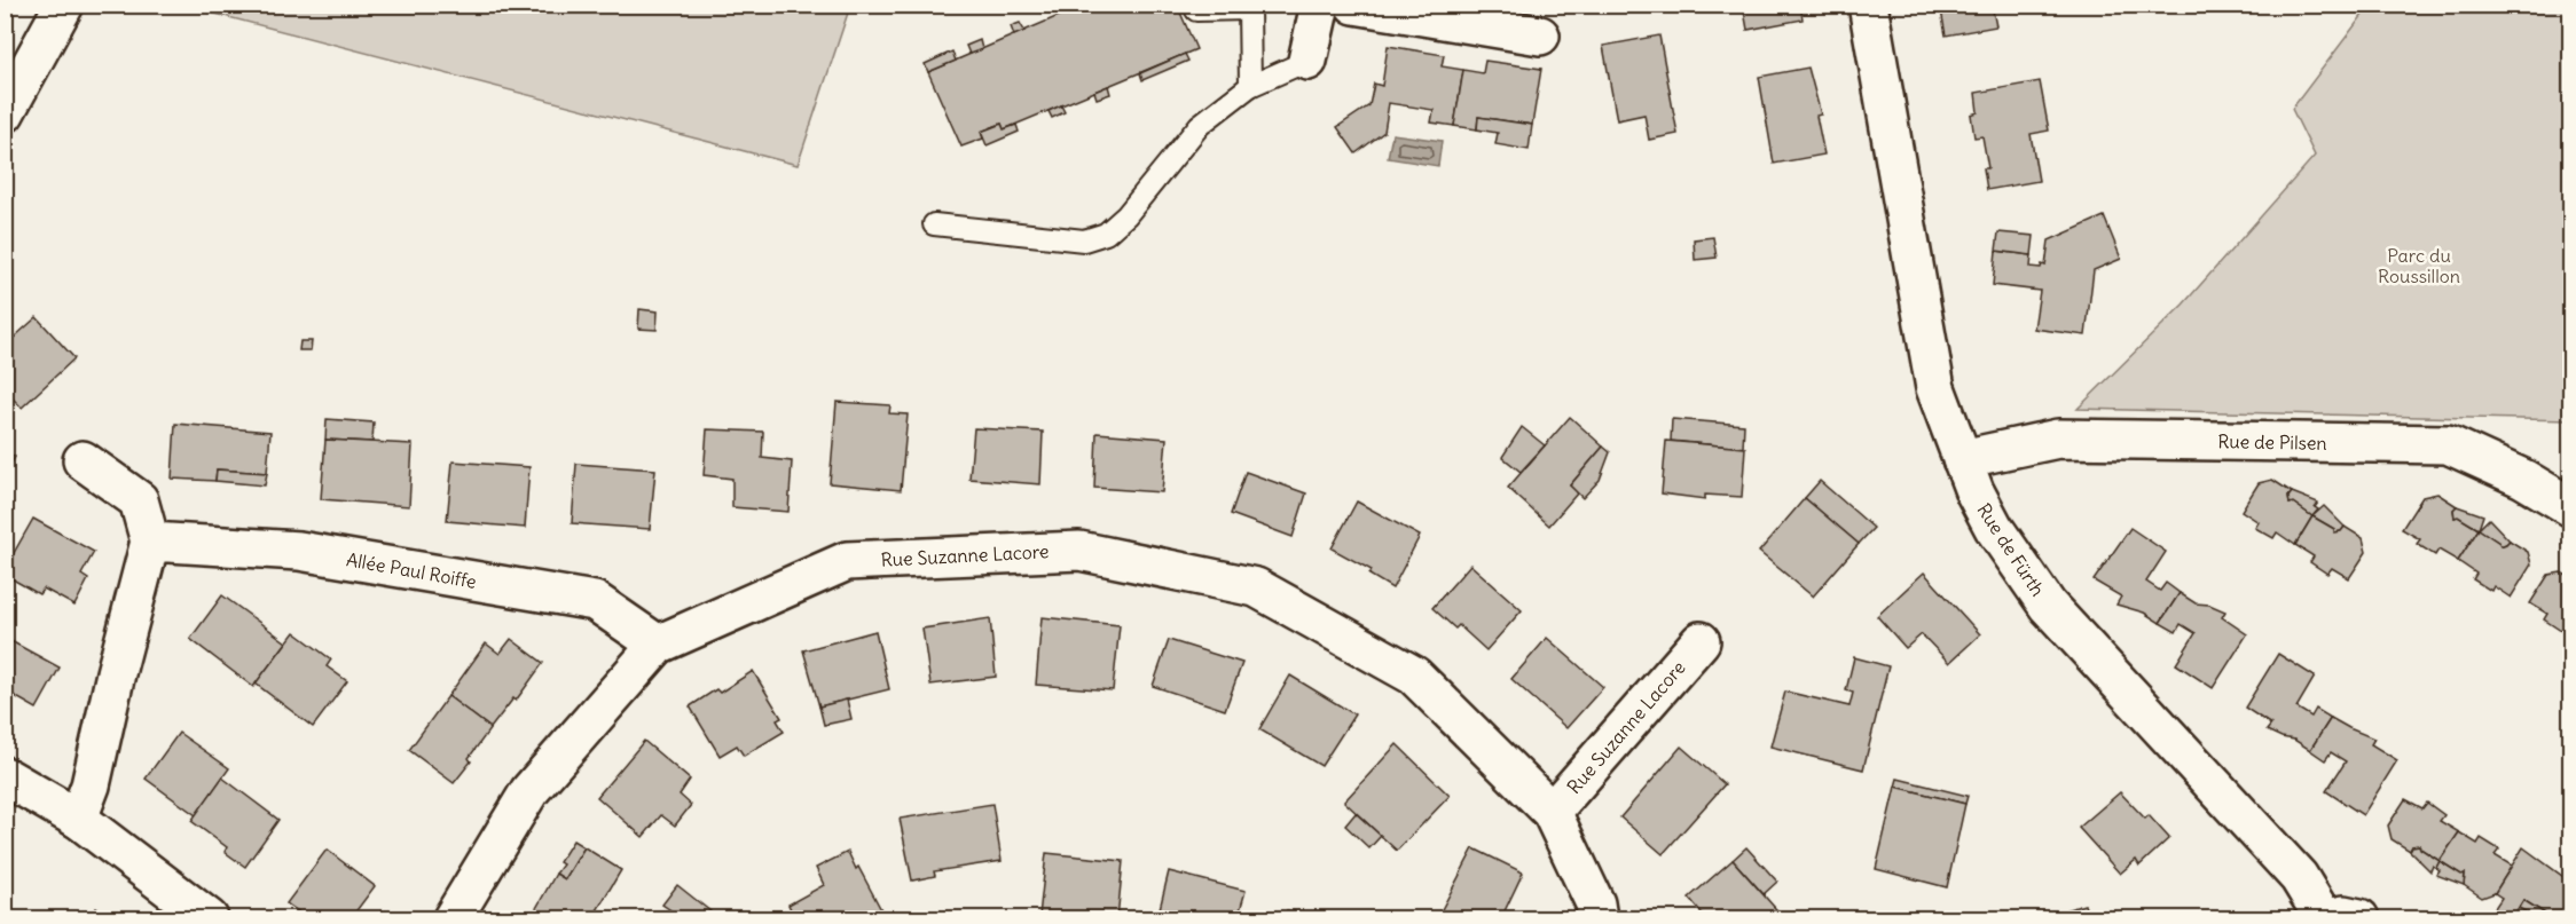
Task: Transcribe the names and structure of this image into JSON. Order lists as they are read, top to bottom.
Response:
{
  "streets": {
    "street": [
      "Rue de Pilsen",
      "Rue de Fürth",
      "Rue Suzanne Lacore",
      "Allée Paul Roiffe"
    ]
  },
  "crossings": [
    ["Rue de Pilsen", "Rue de Fürth"],
    ["Rue Suzanne Lacore", "Allée Paul Roiffe"]
  ],
  "parks": ["Parc du Roussillon"]
}
